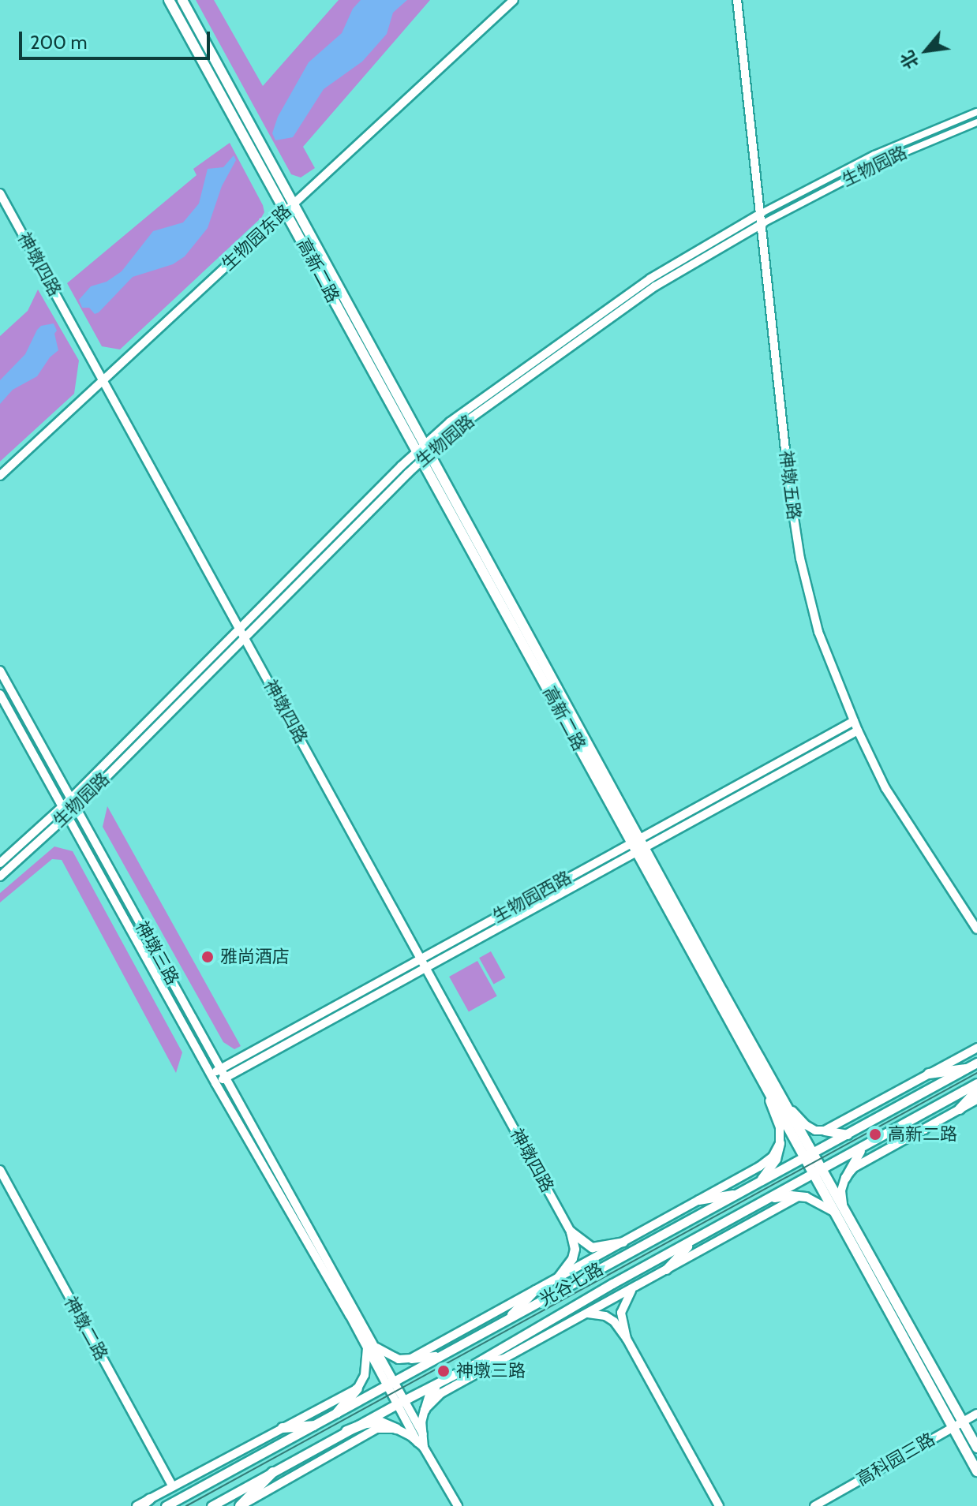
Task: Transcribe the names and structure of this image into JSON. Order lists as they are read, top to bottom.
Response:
{
  "streets": {
    "main road": ["高新二路", "光谷七路"],
    "street": [
      "生物园路",
      "生物园东路",
      "神墩四路",
      "神墩五路",
      "生物园西路",
      "神墩三路",
      "神墩二路",
      "高科园三路"
    ]
  },
  "crossings": [
    ["生物园路", "神墩四路"],
    ["生物园路", "高新二路"],
    ["生物园路", "神墩五路"],
    ["生物园路", "神墩三路"],
    ["生物园东路", "神墩四路"],
    ["生物园东路", "高新二路"],
    ["神墩四路", "生物园西路"],
    ["高新二路", "生物园西路"],
    ["高新二路", "光谷七路"],
    ["高新二路", "高科园三路"],
    ["神墩五路", "生物园西路"],
    ["生物园西路", "神墩三路"],
    ["神墩三路", "光谷七路"]
  ],
  "places": ["雅尚酒店", "高新二路", "神墩三路"],
  "scale_bar": "200 m",
  "north": "bottom left"
}
